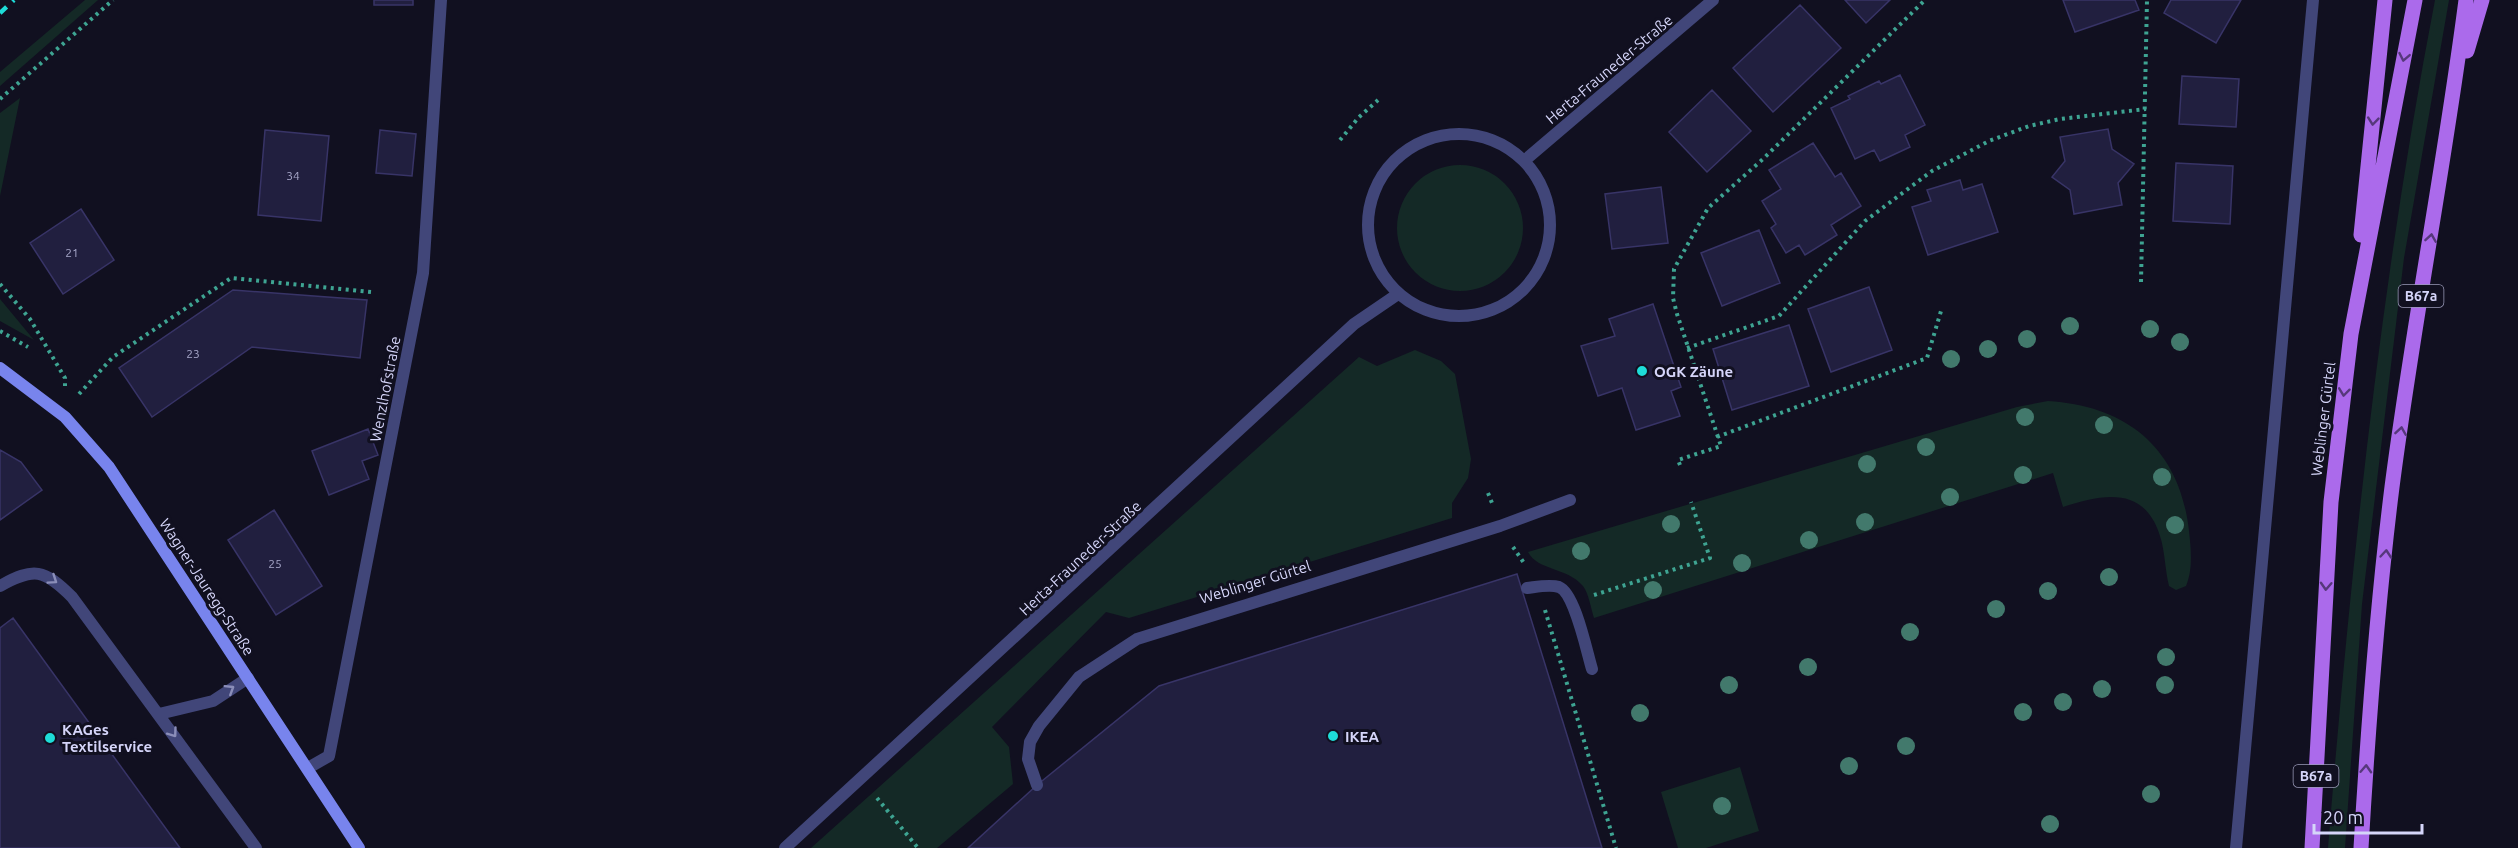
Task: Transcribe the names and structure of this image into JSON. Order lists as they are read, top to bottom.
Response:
{
  "streets": {
    "main road": ["B67a", "Weblinger Gürtel", "Wagner-Jauregg-Straße"],
    "street": ["Herta-Frauneder-Straße", "Wenzlhofstraße"]
  },
  "crossings": [
    ["Wenzlhofstraße", "Wagner-Jauregg-Straße"]
  ],
  "places": ["OGK Zäune", "IKEA", "KAGes Textilservice"],
  "house_numbers": [
    "34",
    "21",
    "23",
    "25"
  ],
  "scale_bar": "20 m"
}
